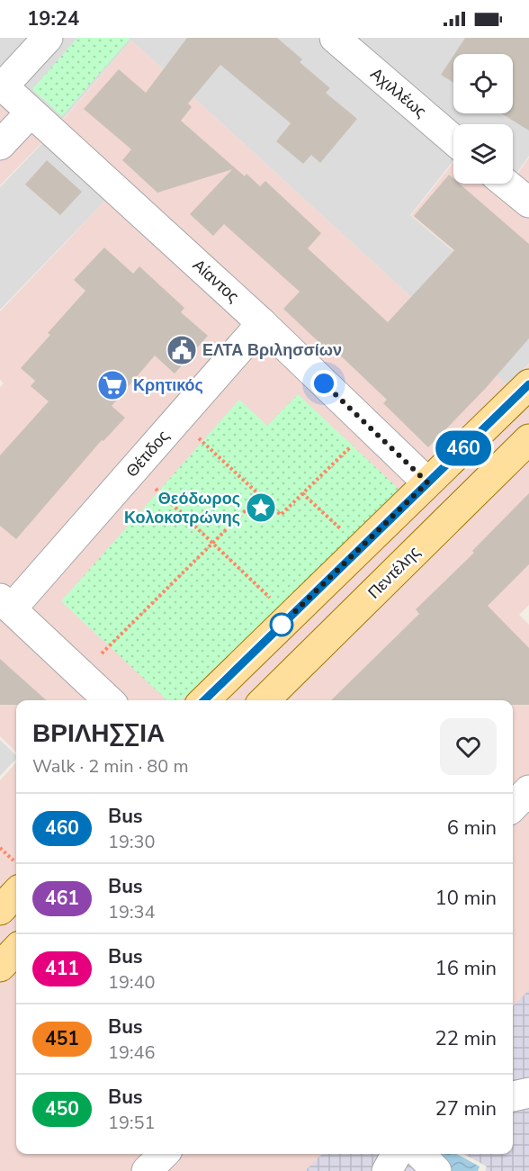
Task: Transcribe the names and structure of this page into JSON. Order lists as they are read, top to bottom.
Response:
{
  "streets": {
    "main road": ["Πεντέλης"],
    "street": ["Αχιλλέως", "Αίαντος", "Θέτιδος"]
  },
  "crossings": [
    ["Αίαντος", "Θέτιδος"]
  ],
  "places": {
    "public building": ["ΕΛΤΑ Βριλησσίων"],
    "supermarket": ["Κρητικός"],
    "place": ["Θεόδωρος Κολοκοτρώνης"]
  },
  "lines": ["bus line 460"],
  "page": {
    "status": "19:24",
    "on_map": "460",
    "heading": ["ΒΡΙΛΗΣΣΙΑ", "Walk · 2 min · 80 m"],
    "list": [
      {
        "mark": "460",
        "name": "Bus",
        "note": "19:30",
        "value": "6 min"
      },
      {
        "mark": "461",
        "name": "Bus",
        "note": "19:34",
        "value": "10 min"
      },
      {
        "mark": "411",
        "name": "Bus",
        "note": "19:40",
        "value": "16 min"
      },
      {
        "mark": "451",
        "name": "Bus",
        "note": "19:46",
        "value": "22 min"
      },
      {
        "mark": "450",
        "name": "Bus",
        "note": "19:51",
        "value": "27 min"
      }
    ]
  }
}
